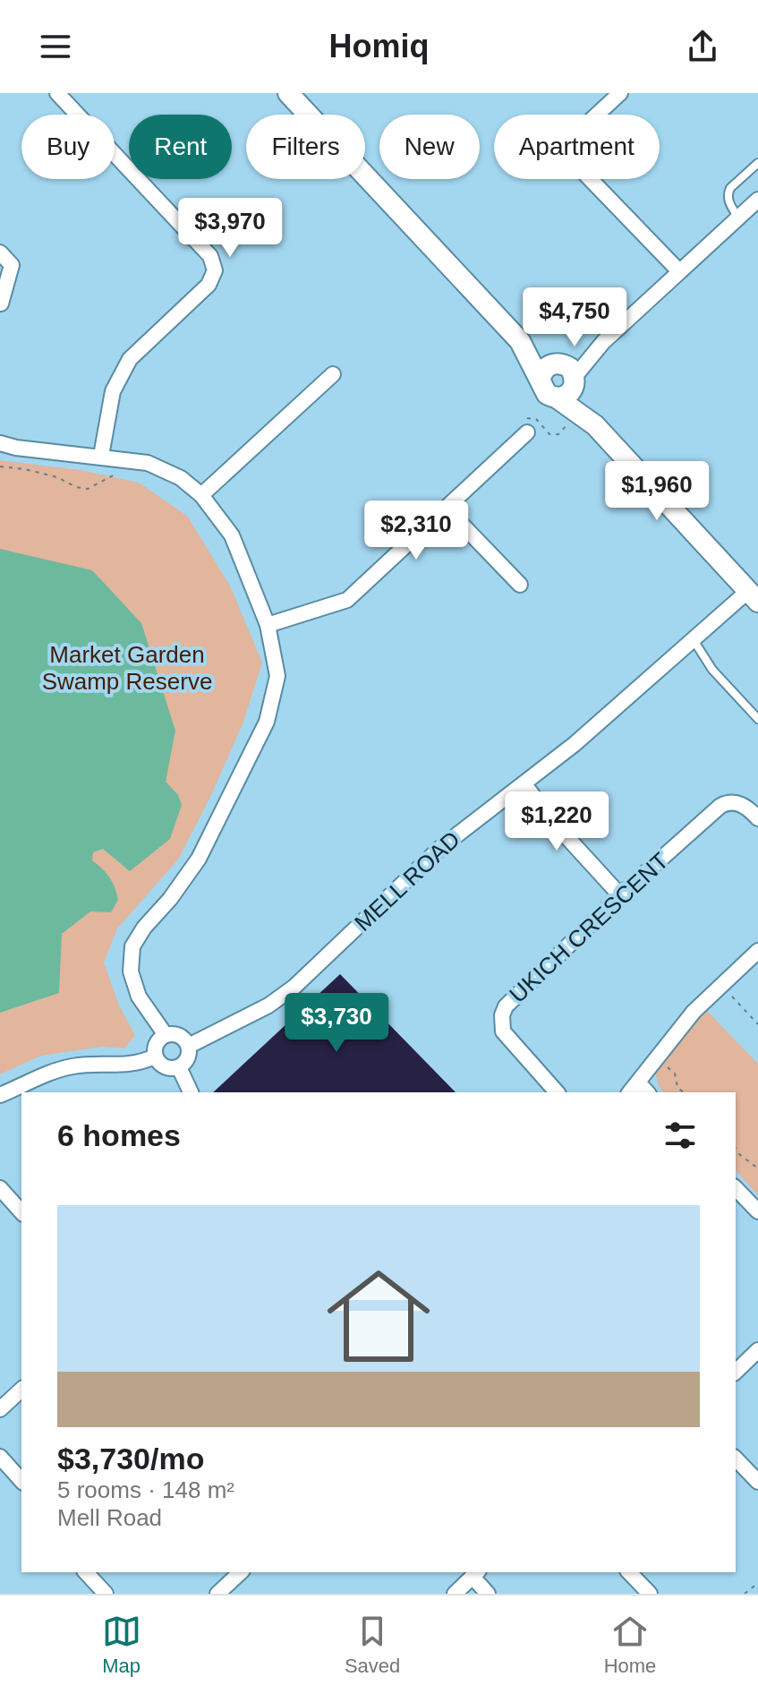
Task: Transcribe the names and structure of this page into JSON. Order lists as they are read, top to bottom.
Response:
{
  "streets": {
    "street": ["MELL ROAD", "UKICH CRESCENT"]
  },
  "parks": ["Market Garden Swamp Reserve"],
  "page": {
    "header": "Homiq",
    "chip": [
      "Buy",
      "Rent",
      "Filters",
      "New",
      "Apartment"
    ],
    "price": [
      "$3,970",
      "$4,750",
      "$1,960",
      "$2,310",
      "$1,220",
      "$3,730"
    ],
    "heading": "6 homes",
    "list": [
      {
        "name": "$3,730/mo",
        "note": "5 rooms · 148 m² · Mell Road"
      }
    ],
    "tabs": ["Map", "Saved", "Home"]
  }
}
